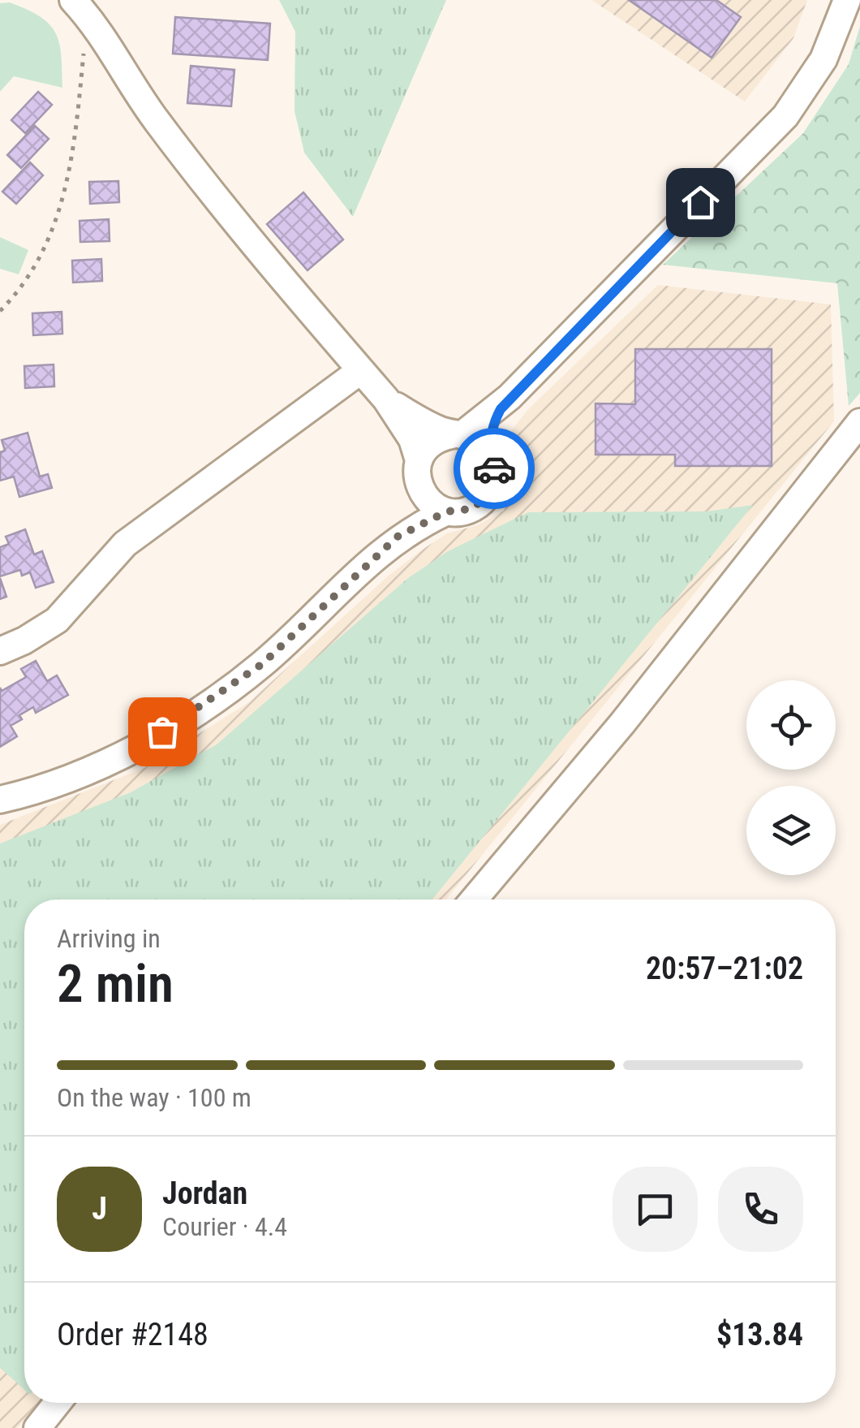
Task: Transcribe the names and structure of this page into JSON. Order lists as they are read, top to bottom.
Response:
{
  "page": {
    "heading": ["2 min", "Arriving in", "20:57–21:02"],
    "panel": [
      "Jordan",
      "Courier · 4.4",
      "Order #2148",
      "$13.84"
    ],
    "bar": "On the way · 100 m",
    "round": "J"
  }
}
